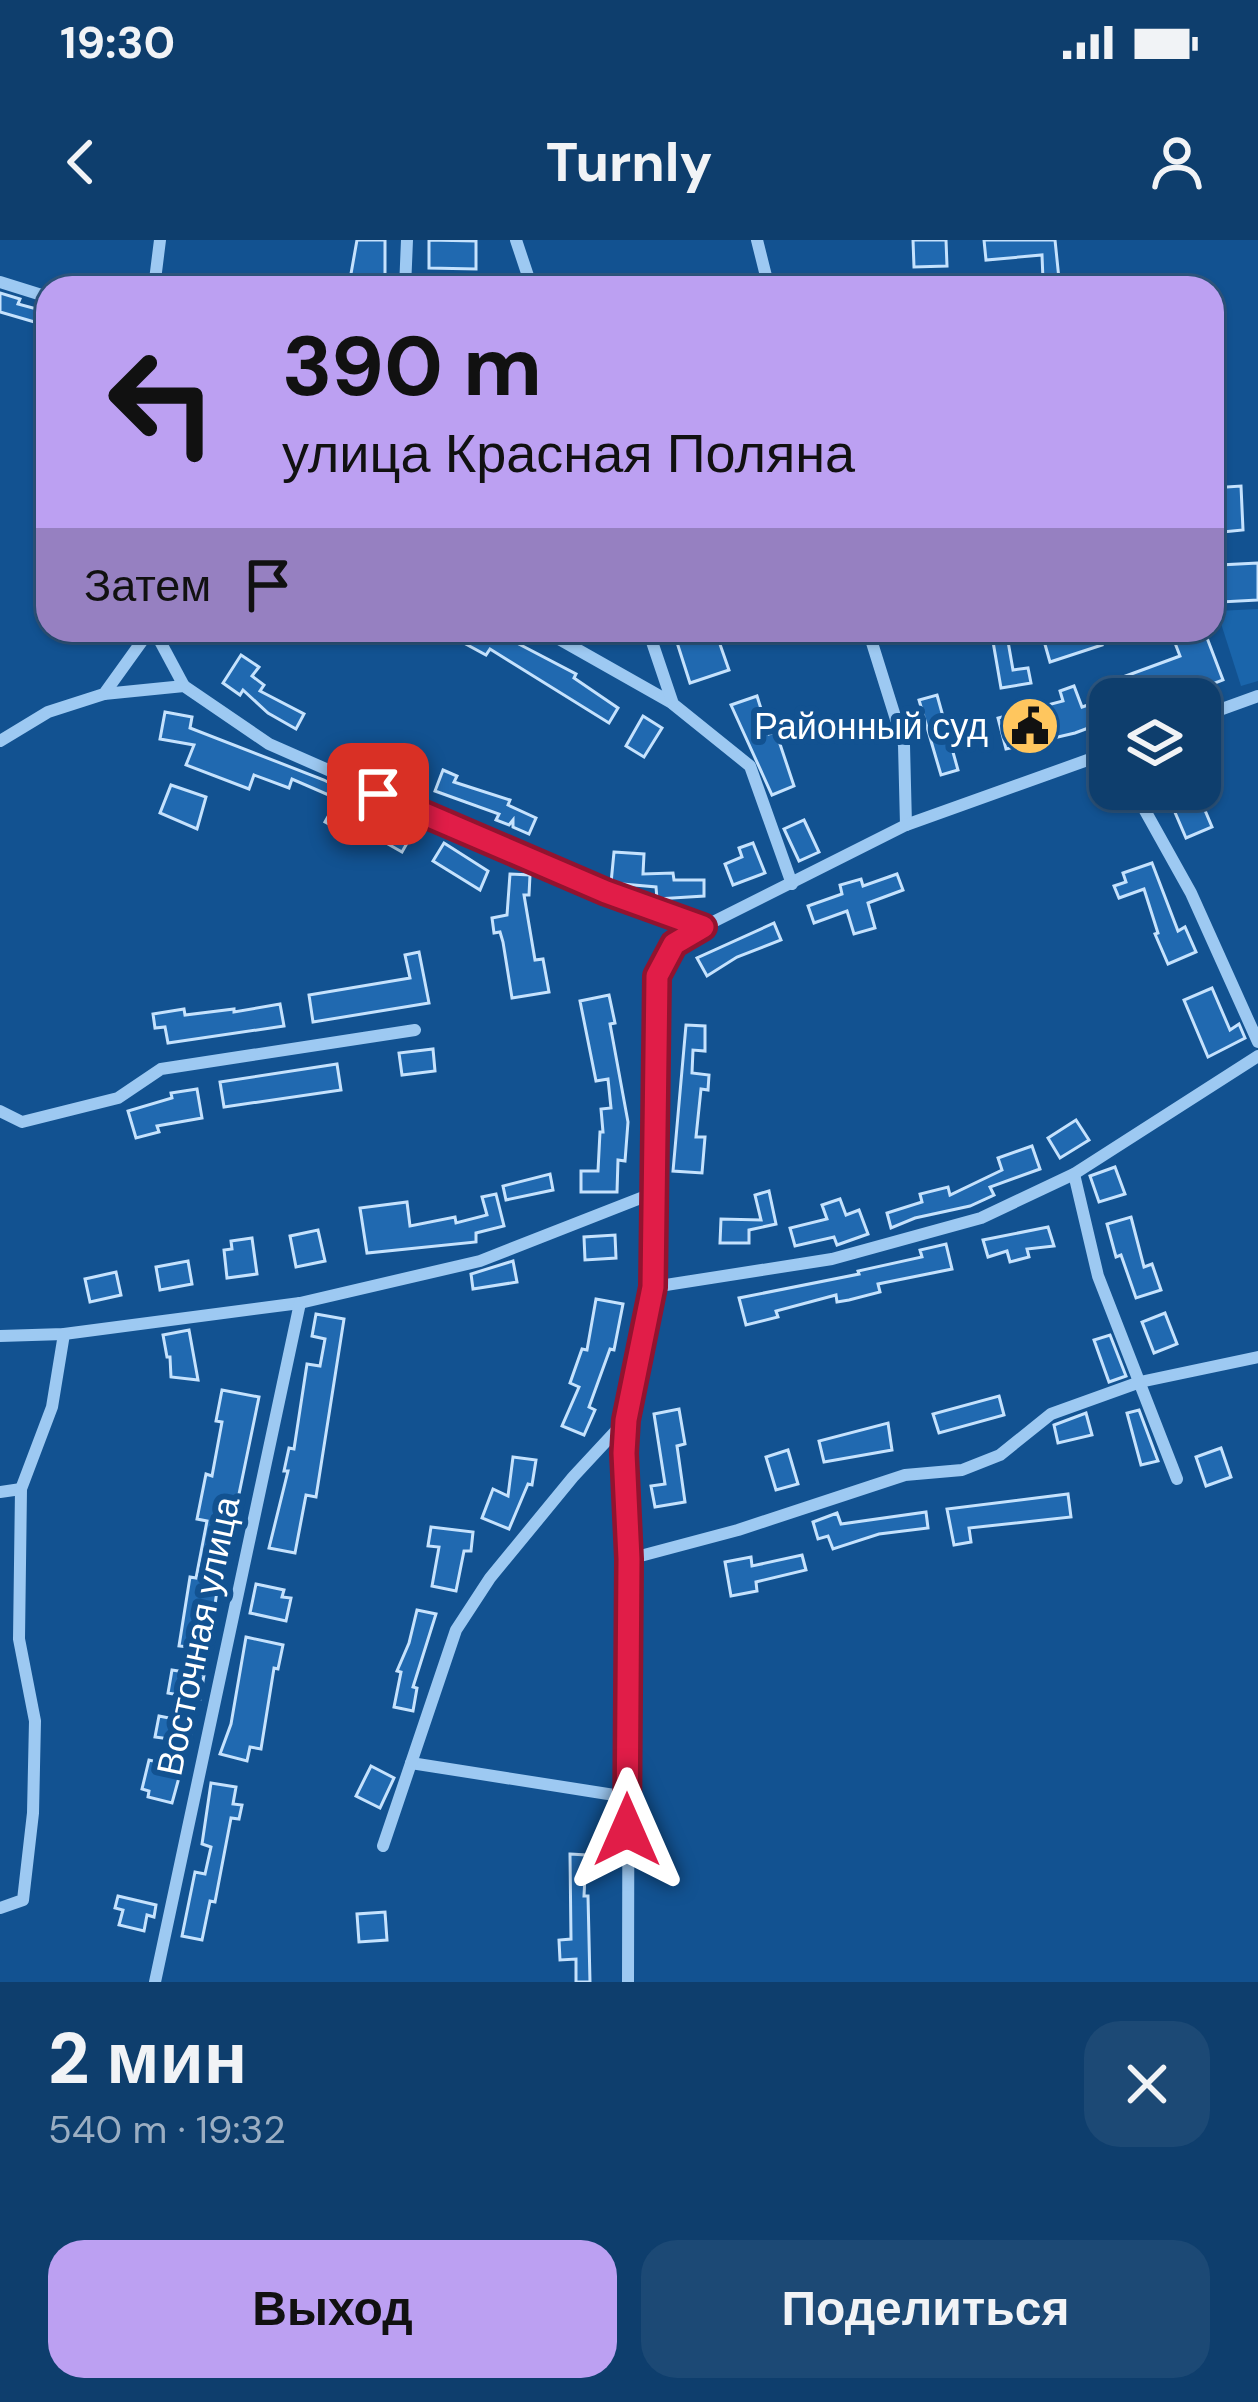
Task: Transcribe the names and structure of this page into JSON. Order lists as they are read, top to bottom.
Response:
{
  "streets": {
    "street": ["Восточная улица"]
  },
  "places": {
    "public building": ["Районный суд"]
  },
  "page": {
    "status": "19:30",
    "header": "Turnly",
    "turn": ["390 m", "улица Красная Поляна"],
    "then": "Затем",
    "heading": ["2 мин", "540 m · 19:32"],
    "buttons": ["Выход", "Поделиться"]
  }
}
